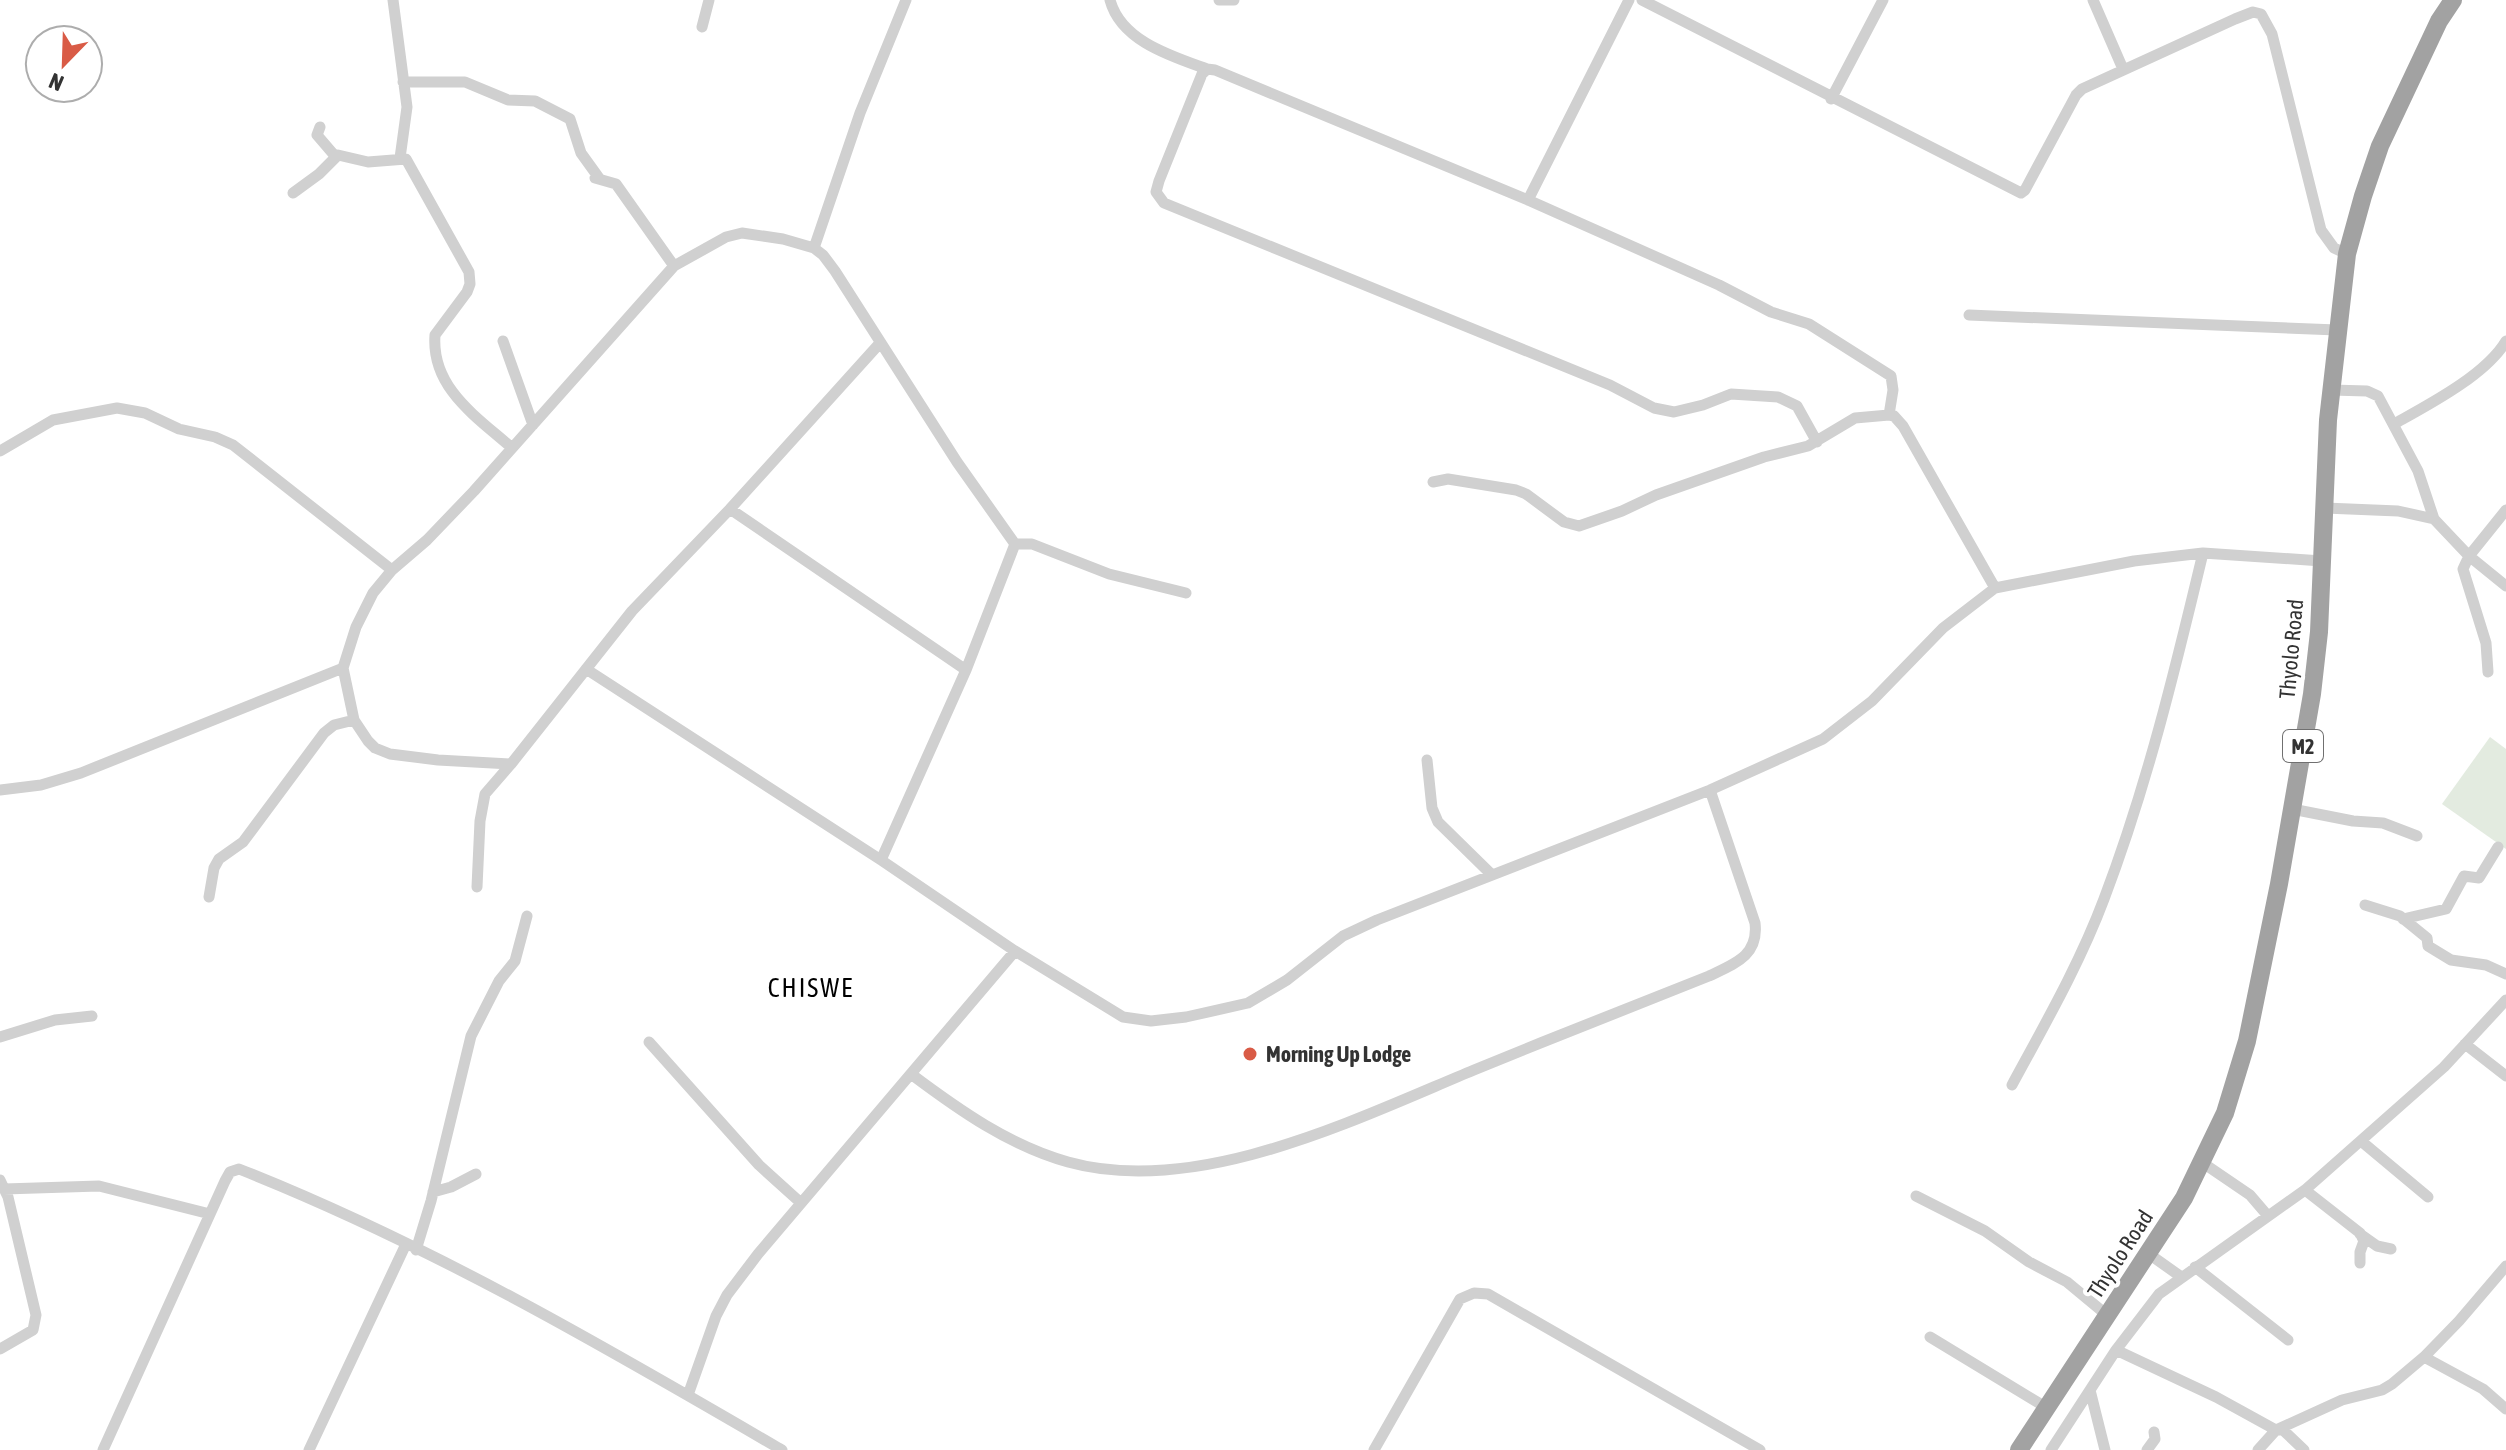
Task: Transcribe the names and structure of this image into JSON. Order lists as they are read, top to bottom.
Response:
{
  "streets": {
    "highway": ["Thyolo Road", "M2"]
  },
  "districts": ["CHISWE"],
  "places": ["Morning Up Lodge"],
  "north": "bottom left"
}
